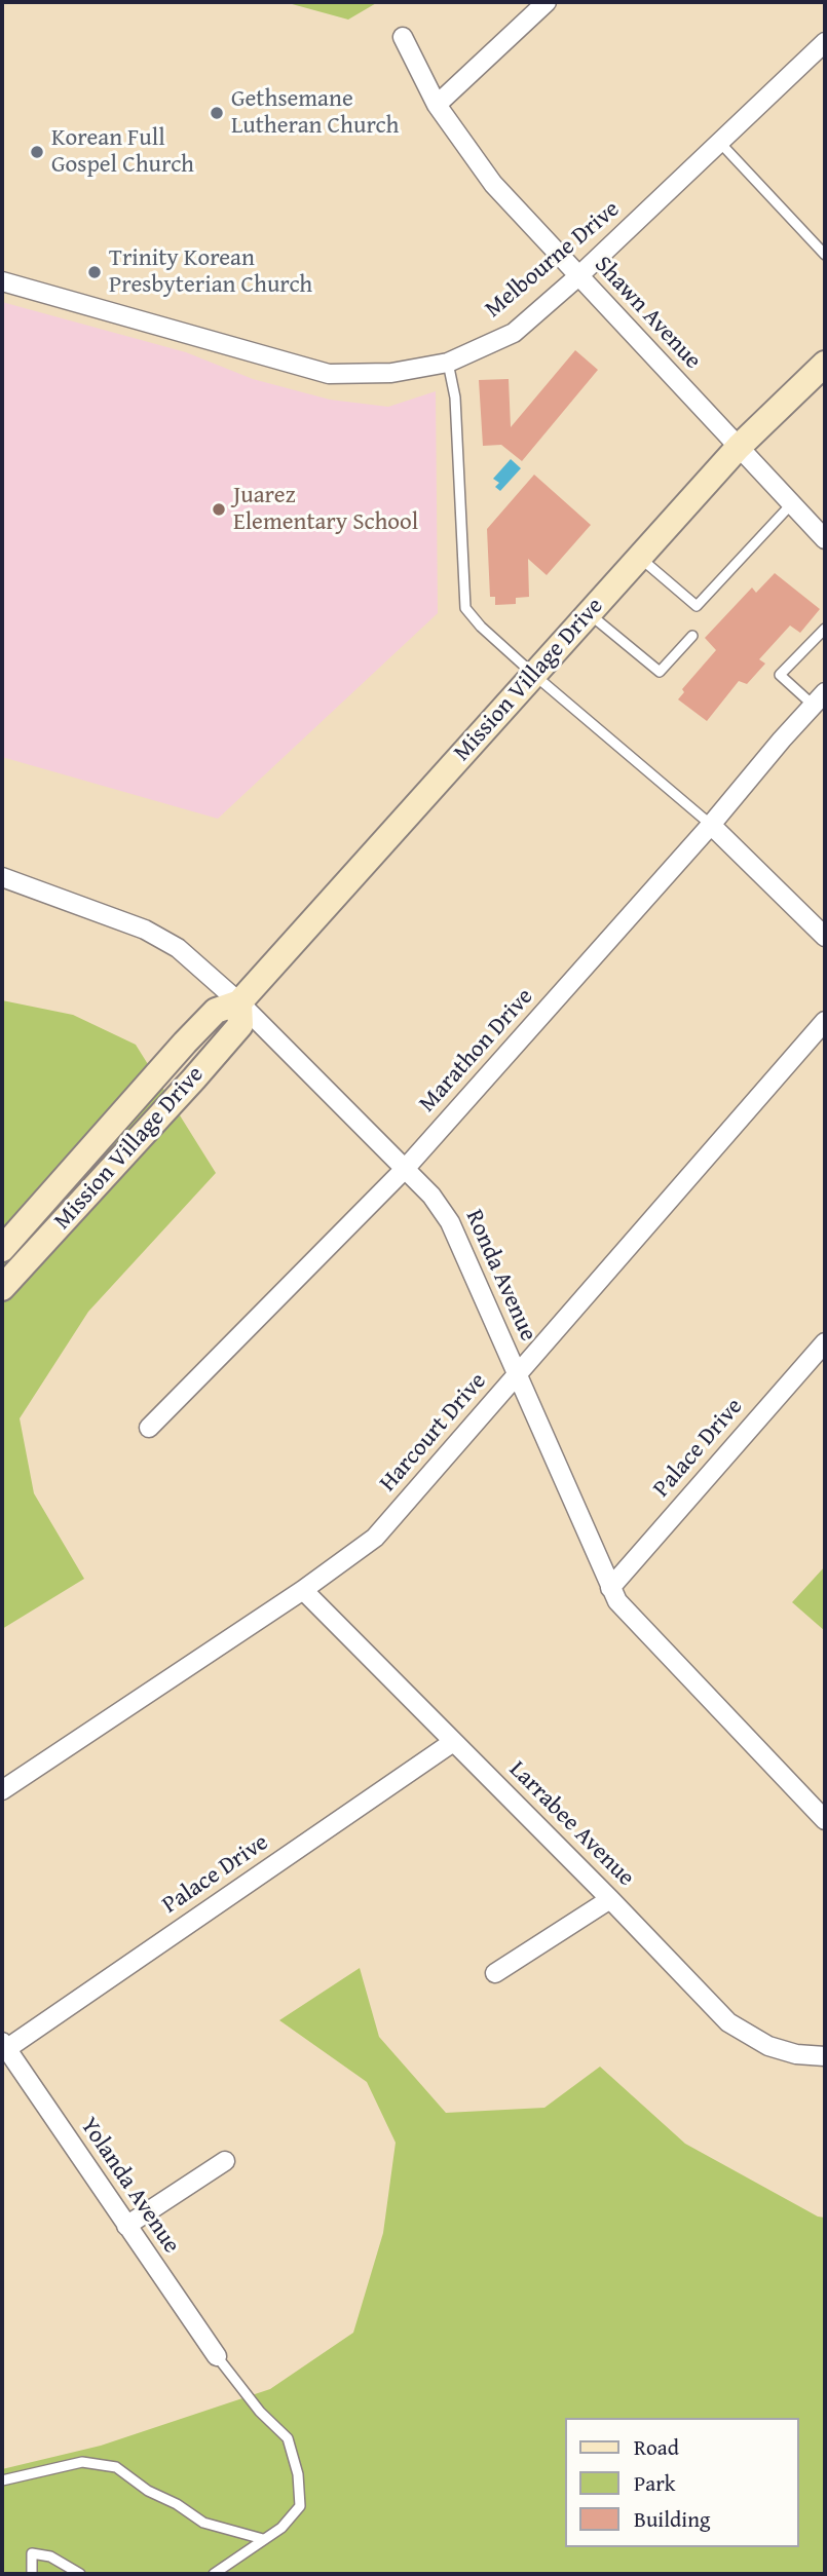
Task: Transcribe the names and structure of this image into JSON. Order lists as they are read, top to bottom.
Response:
{
  "streets": {
    "main road": ["Mission Village Drive"],
    "street": [
      "Melbourne Drive",
      "Shawn Avenue",
      "Marathon Drive",
      "Ronda Avenue",
      "Harcourt Drive",
      "Palace Drive",
      "Larrabee Avenue",
      "Yolanda Avenue"
    ]
  },
  "crossings": [
    ["Melbourne Drive", "Shawn Avenue"],
    ["Shawn Avenue", "Mission Village Drive"],
    ["Mission Village Drive", "Ronda Avenue"],
    ["Marathon Drive", "Ronda Avenue"],
    ["Ronda Avenue", "Harcourt Drive"],
    ["Ronda Avenue", "Palace Drive"],
    ["Harcourt Drive", "Larrabee Avenue"],
    ["Palace Drive", "Larrabee Avenue"],
    ["Palace Drive", "Yolanda Avenue"]
  ],
  "places": [
    "Gethsemane Lutheran Church",
    "Korean Full Gospel Church",
    "Trinity Korean Presbyterian Church",
    "Juarez Elementary School"
  ],
  "legend": ["Road", "Park", "Building"]
}
